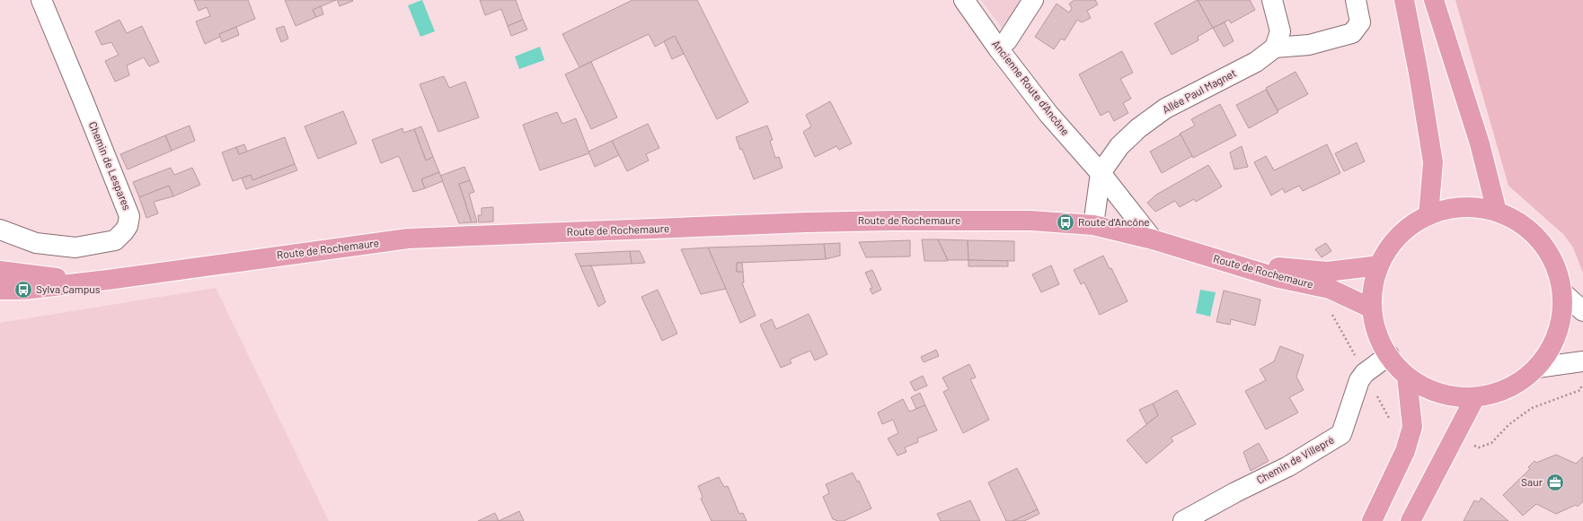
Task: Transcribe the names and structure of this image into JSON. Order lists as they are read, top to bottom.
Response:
{
  "streets": {
    "main road": ["Route de Rochemaure"],
    "street": [
      "Ancienne Route d'Ancône",
      "Allée Paul Magnet",
      "Chemin de Lespares",
      "Chemin de Villepré"
    ]
  },
  "crossings": [
    ["Ancienne Route d'Ancône", "Allée Paul Magnet"],
    ["Ancienne Route d'Ancône", "Route de Rochemaure"]
  ],
  "places": {
    "bus stop": ["Route d'Ancône", "Sylva Campus"],
    "office": ["Saur"]
  }
}
